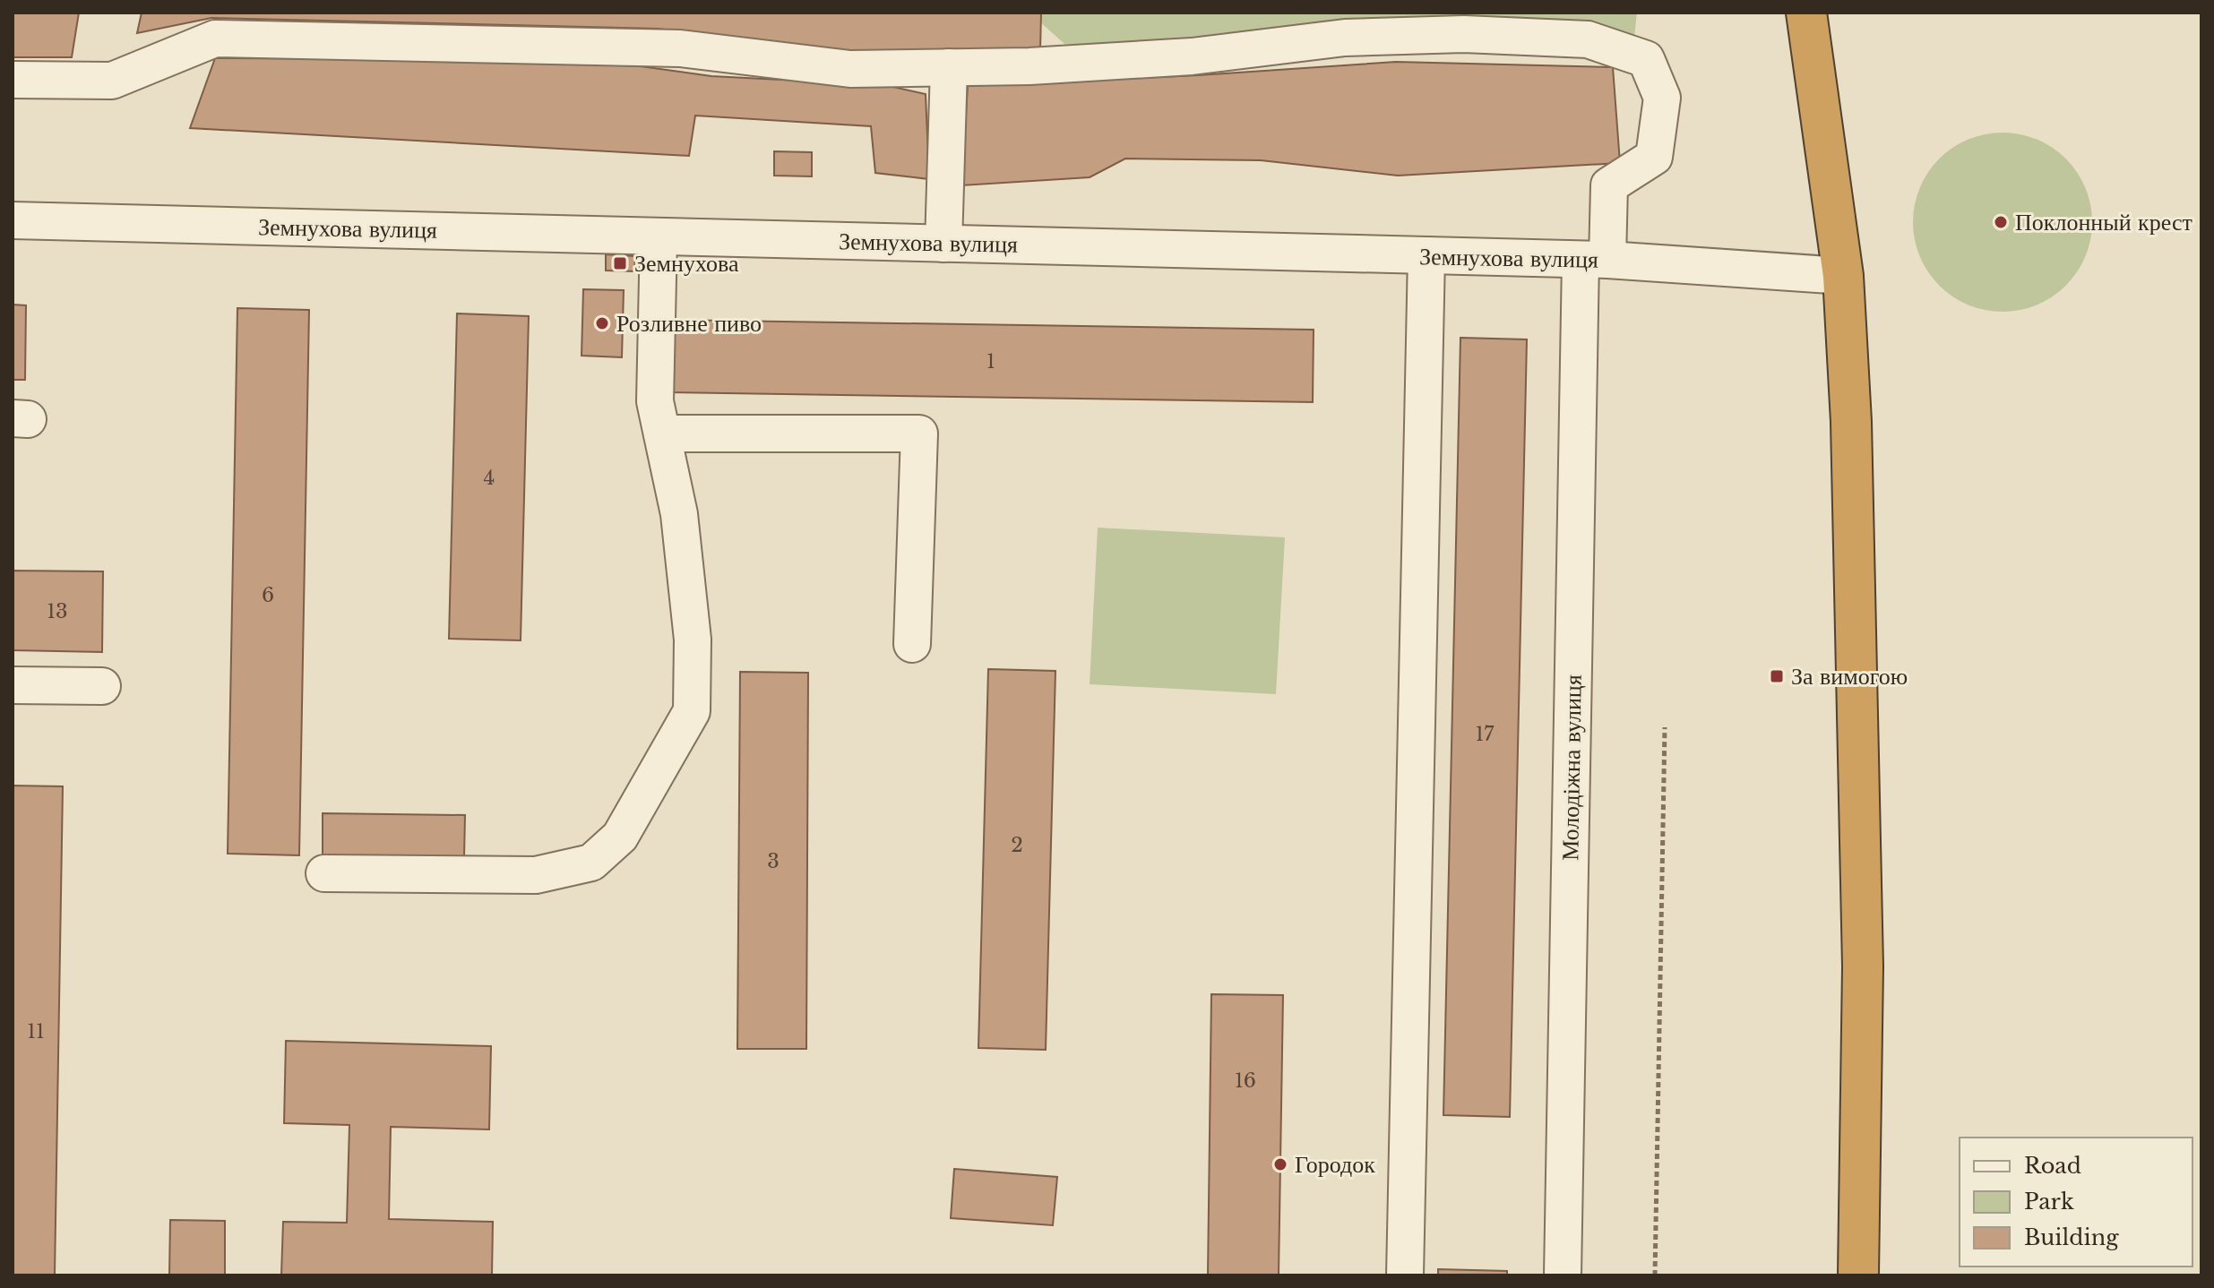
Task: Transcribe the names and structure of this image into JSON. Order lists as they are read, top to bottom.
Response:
{
  "streets": {
    "street": ["Земнухова вулиця", "Молодіжна вулиця"]
  },
  "crossings": [
    ["Земнухова вулиця", "Молодіжна вулиця"]
  ],
  "places": {
    "other": ["Поклонный крест", "Розливне пиво", "Городок"],
    "transit": ["Земнухова", "За вимогою"]
  },
  "house_numbers": [
    "1",
    "4",
    "6",
    "13",
    "17",
    "2",
    "3",
    "11",
    "16"
  ],
  "legend": ["Road", "Park", "Building"]
}
